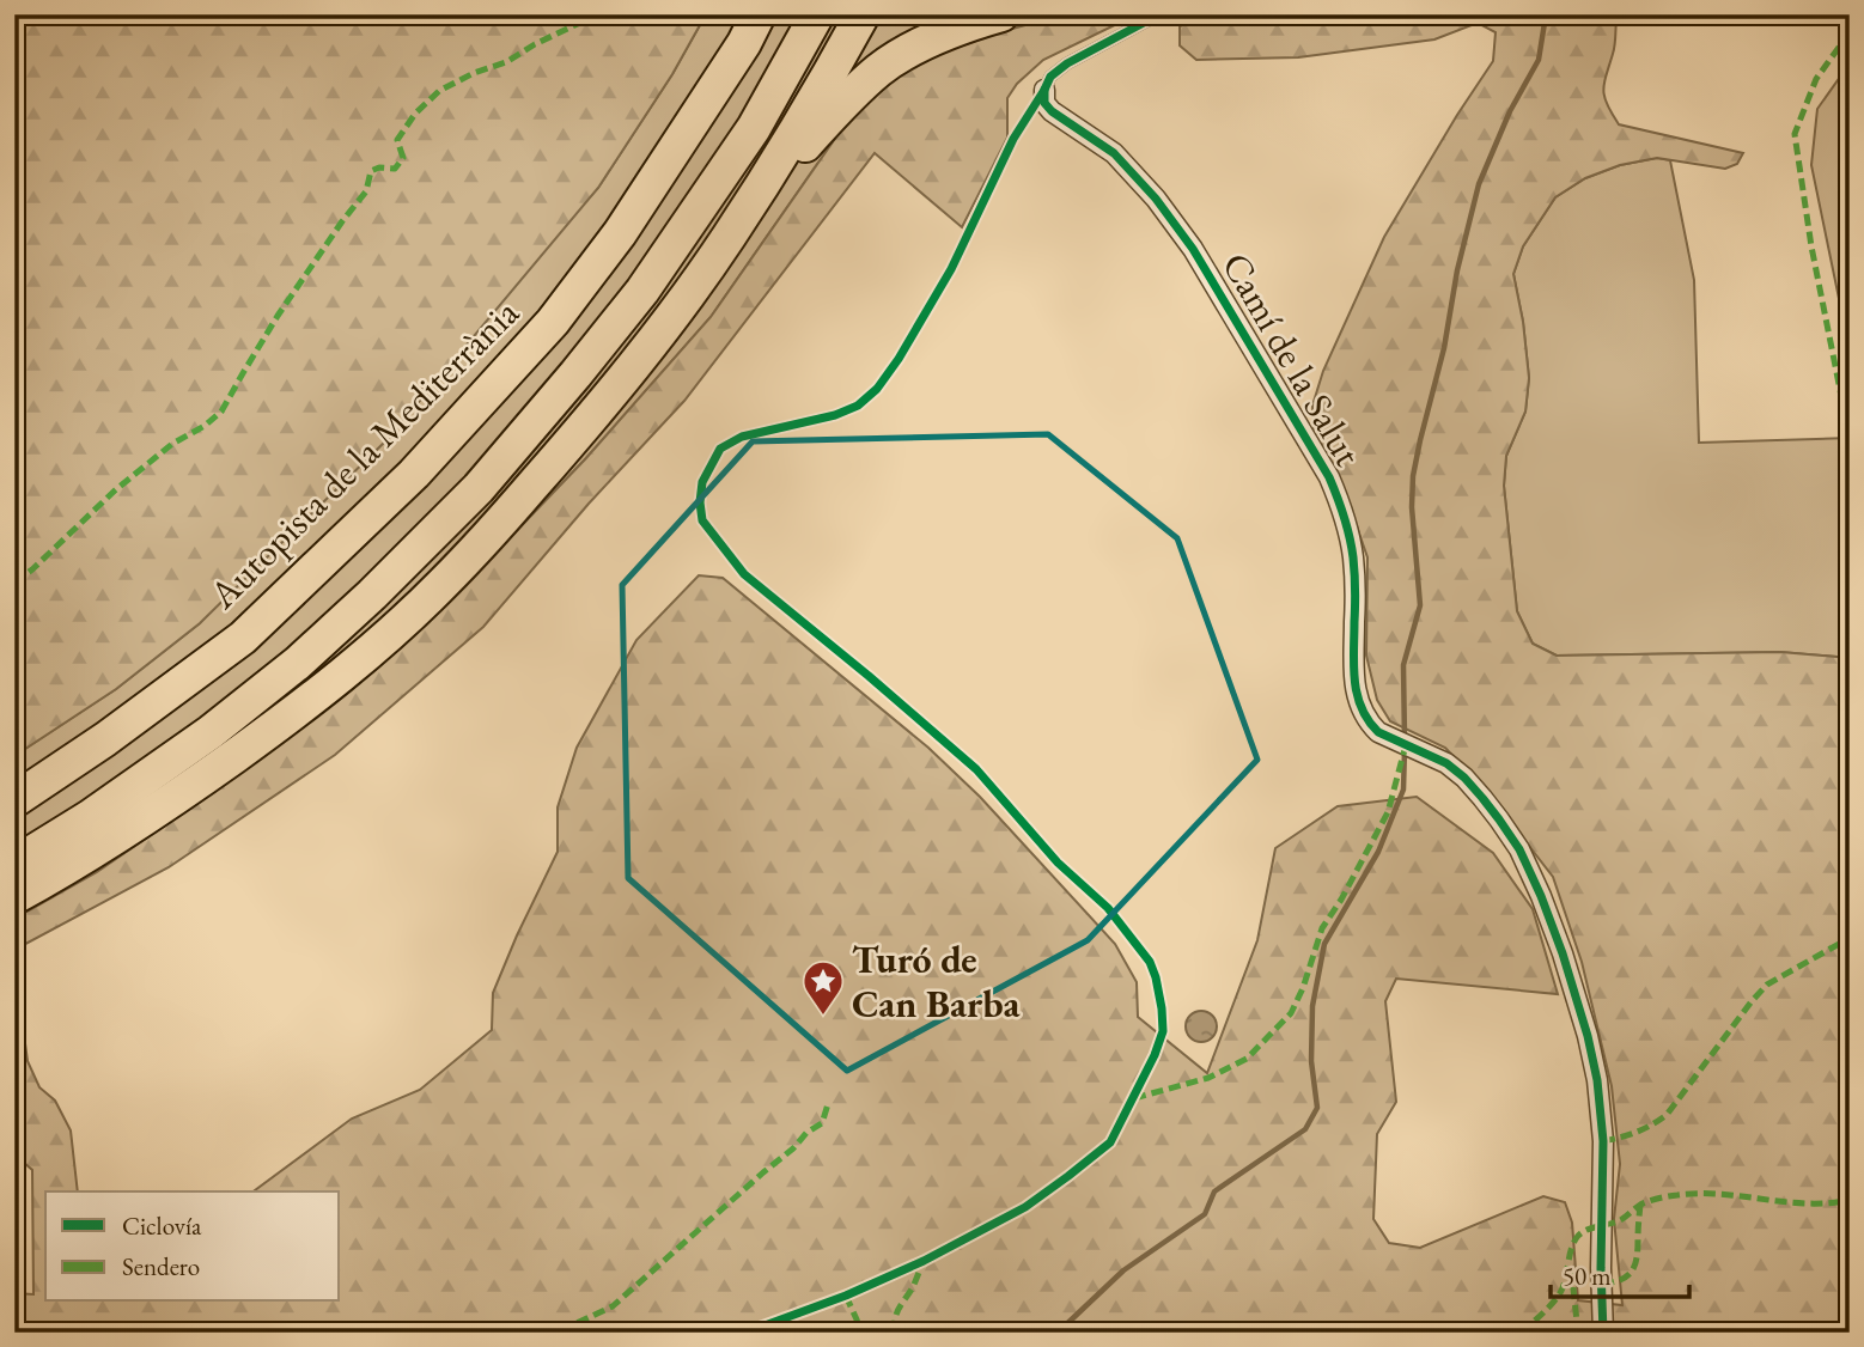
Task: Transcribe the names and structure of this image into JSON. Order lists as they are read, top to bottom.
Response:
{
  "streets": {
    "highway": ["Autopista de la Mediterrània"],
    "street": ["Camí de la Salut"]
  },
  "places": {
    "place": ["Turó de Can Barba"]
  },
  "legend": ["Ciclovía", "Sendero"],
  "scale_bar": "50 m"
}
